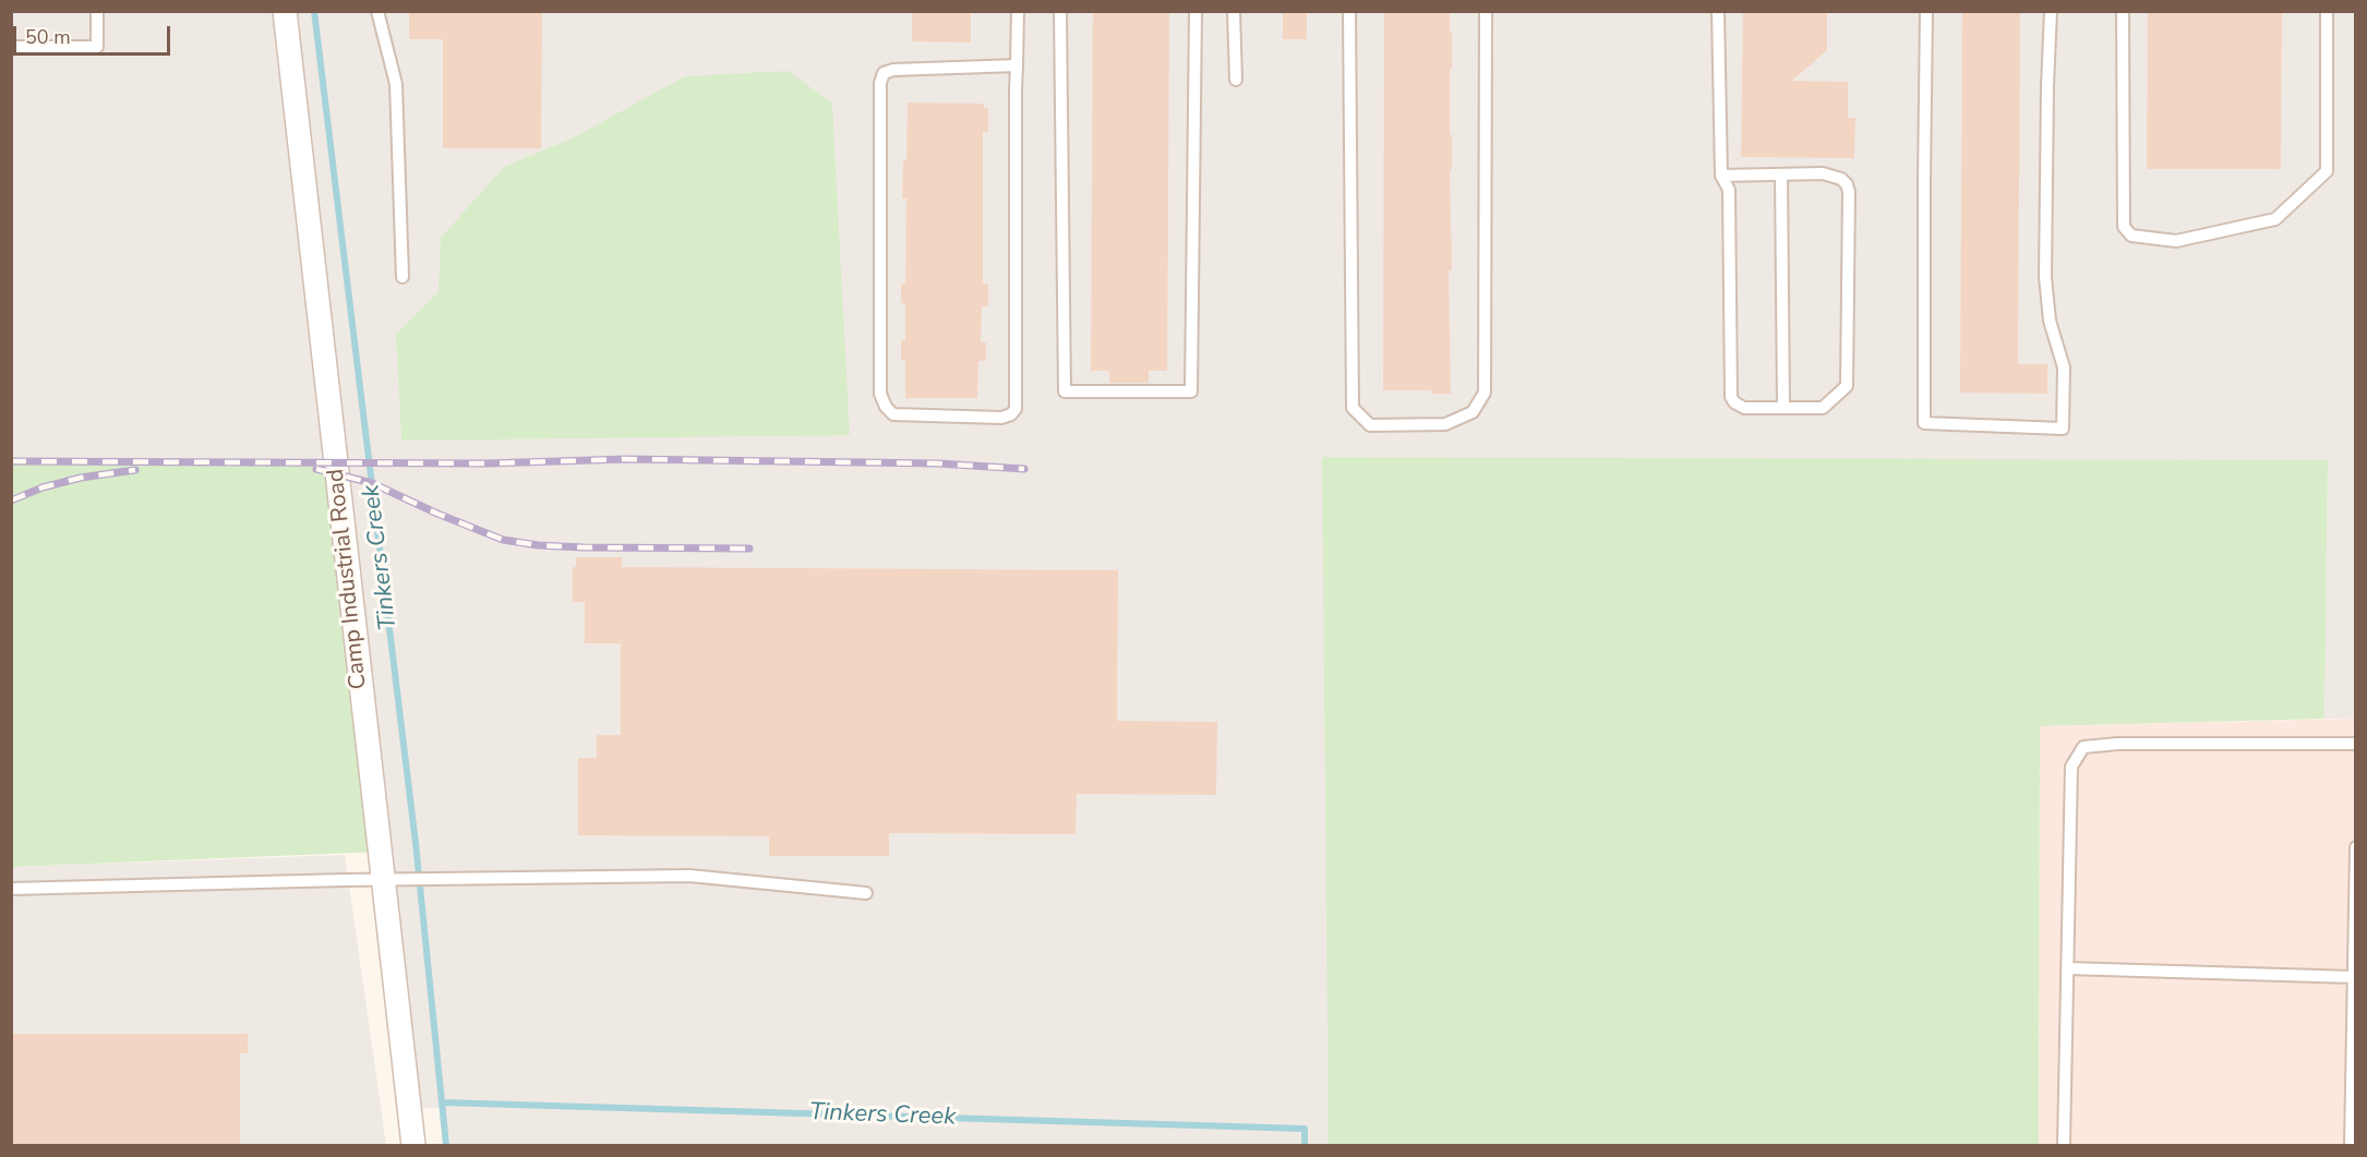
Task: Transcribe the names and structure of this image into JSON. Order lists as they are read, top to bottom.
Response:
{
  "streets": {
    "street": ["Camp Industrial Road"]
  },
  "water": ["Tinkers Creek"],
  "scale_bar": "50 m"
}
